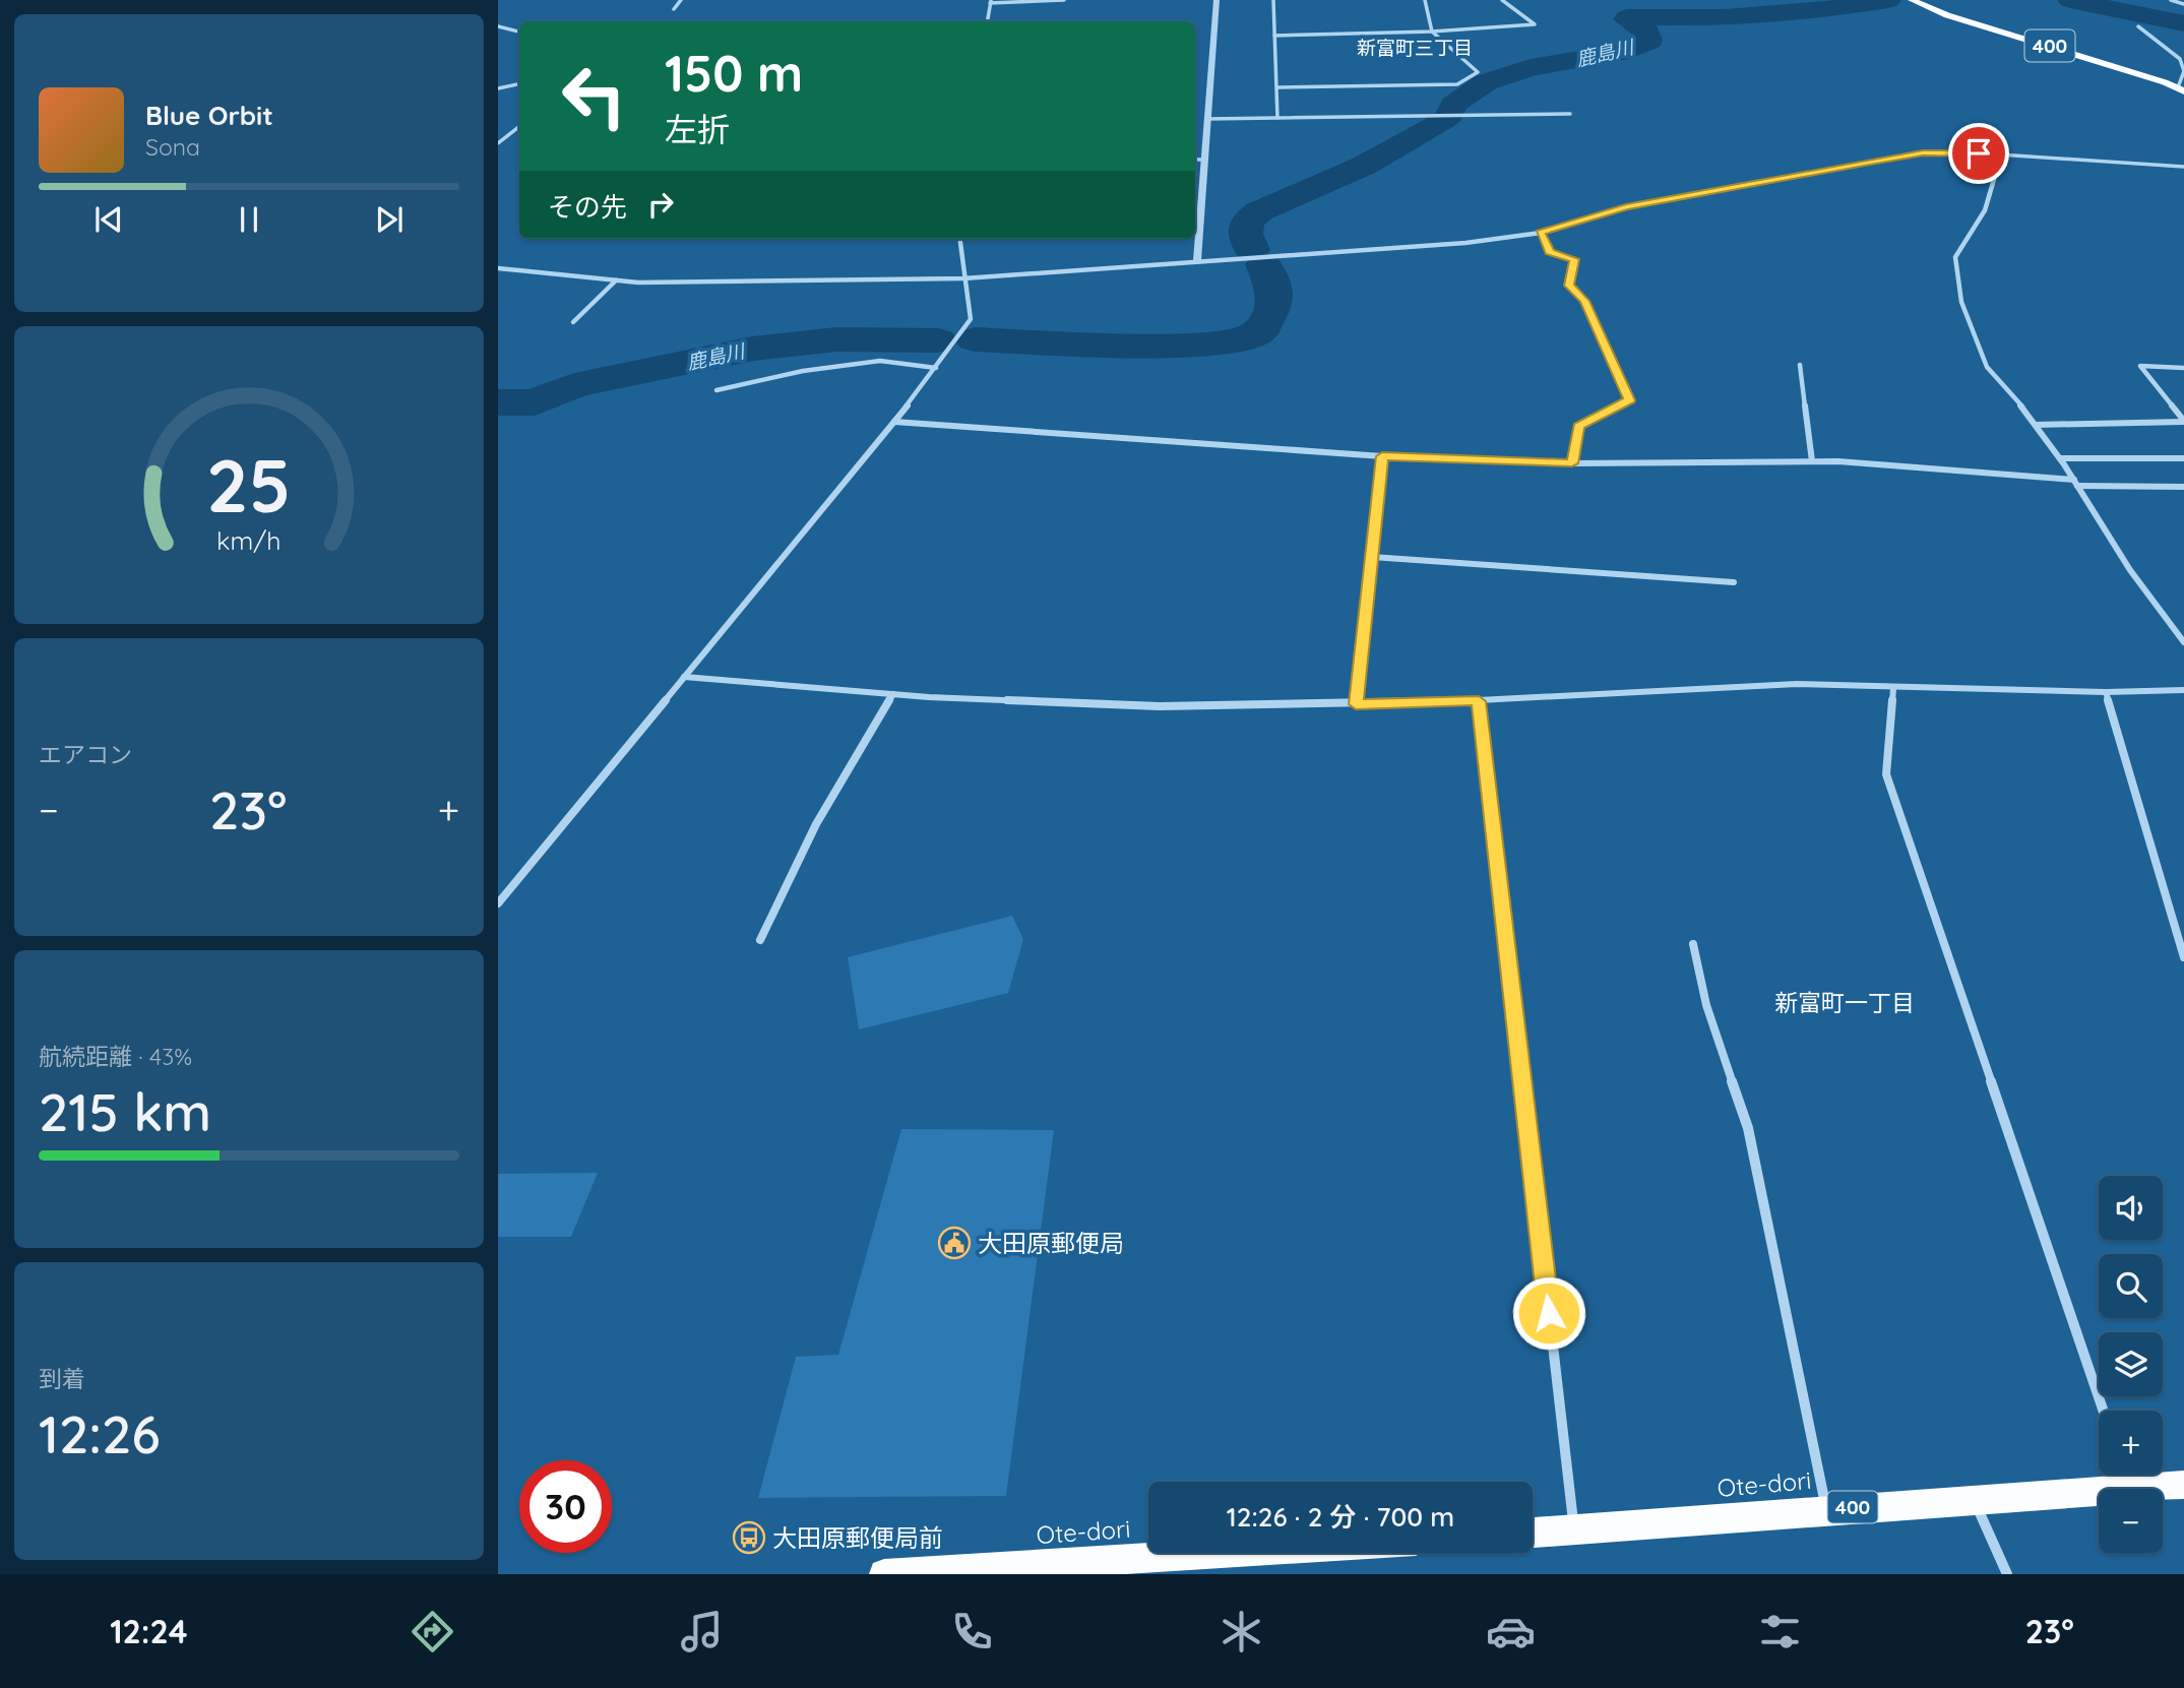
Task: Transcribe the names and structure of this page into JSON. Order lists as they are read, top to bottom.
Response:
{
  "streets": {
    "highway": ["400", "Ote-dori"]
  },
  "districts": ["新富町三丁目", "新富町一丁目"],
  "water": ["鹿島川"],
  "places": {
    "public building": ["大田原郵便局"],
    "bus stop": ["大田原郵便局前"]
  },
  "page": {
    "turn": ["150 m", "左折"],
    "song": ["Blue Orbit", "Sona"],
    "then": "その先",
    "tile": [
      "エアコン",
      ["航続距離 · 43%", "215 km"],
      ["到着", "12:26"]
    ],
    "heat": ["−", "23°", "+"],
    "map_buttons": ["+", "−"],
    "limit": "30",
    "trip": "12:26 · 2 分 · 700 m",
    "tabs": ["12:24", "23°"],
    "gauge": ["25", "km/h"]
  }
}
